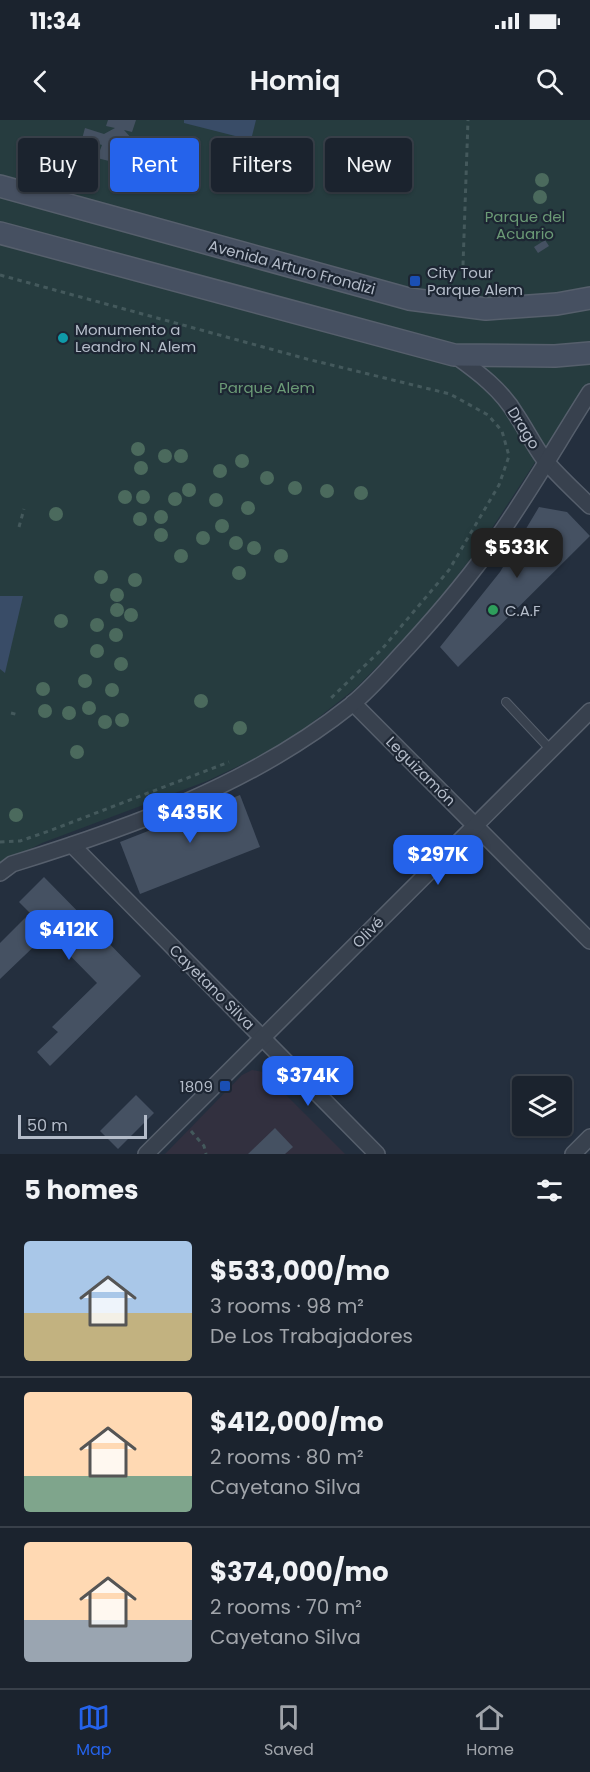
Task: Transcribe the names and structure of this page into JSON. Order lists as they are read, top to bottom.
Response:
{
  "streets": {
    "main road": ["Avenida Arturo Frondizi"],
    "street": [
      "Drago",
      "Leguizamón",
      "Olivé",
      "Cayetano Silva"
    ]
  },
  "crossings": [
    ["Leguizamón", "Olivé"],
    ["Olivé", "Cayetano Silva"]
  ],
  "parks": ["Parque del Acuario", "Parque Alem"],
  "places": {
    "transit": ["City Tour Parque Alem", "1809"],
    "other": ["Monumento a Leandro N. Alem", "C.A.F"]
  },
  "scale_bar": "50 m",
  "page": {
    "status": "11:34",
    "header": "Homiq",
    "chip": [
      "Buy",
      "Rent",
      "Filters",
      "New"
    ],
    "price": [
      "$533K",
      "$435K",
      "$297K",
      "$412K",
      "$374K"
    ],
    "scale": "50 m",
    "heading": "5 homes",
    "list": [
      {
        "name": "$533,000/mo",
        "note": "3 rooms · 98 m² · De Los Trabajadores"
      },
      {
        "name": "$412,000/mo",
        "note": "2 rooms · 80 m² · Cayetano Silva"
      },
      {
        "name": "$374,000/mo",
        "note": "2 rooms · 70 m² · Cayetano Silva"
      }
    ],
    "tabs": ["Map", "Saved", "Home"]
  }
}
